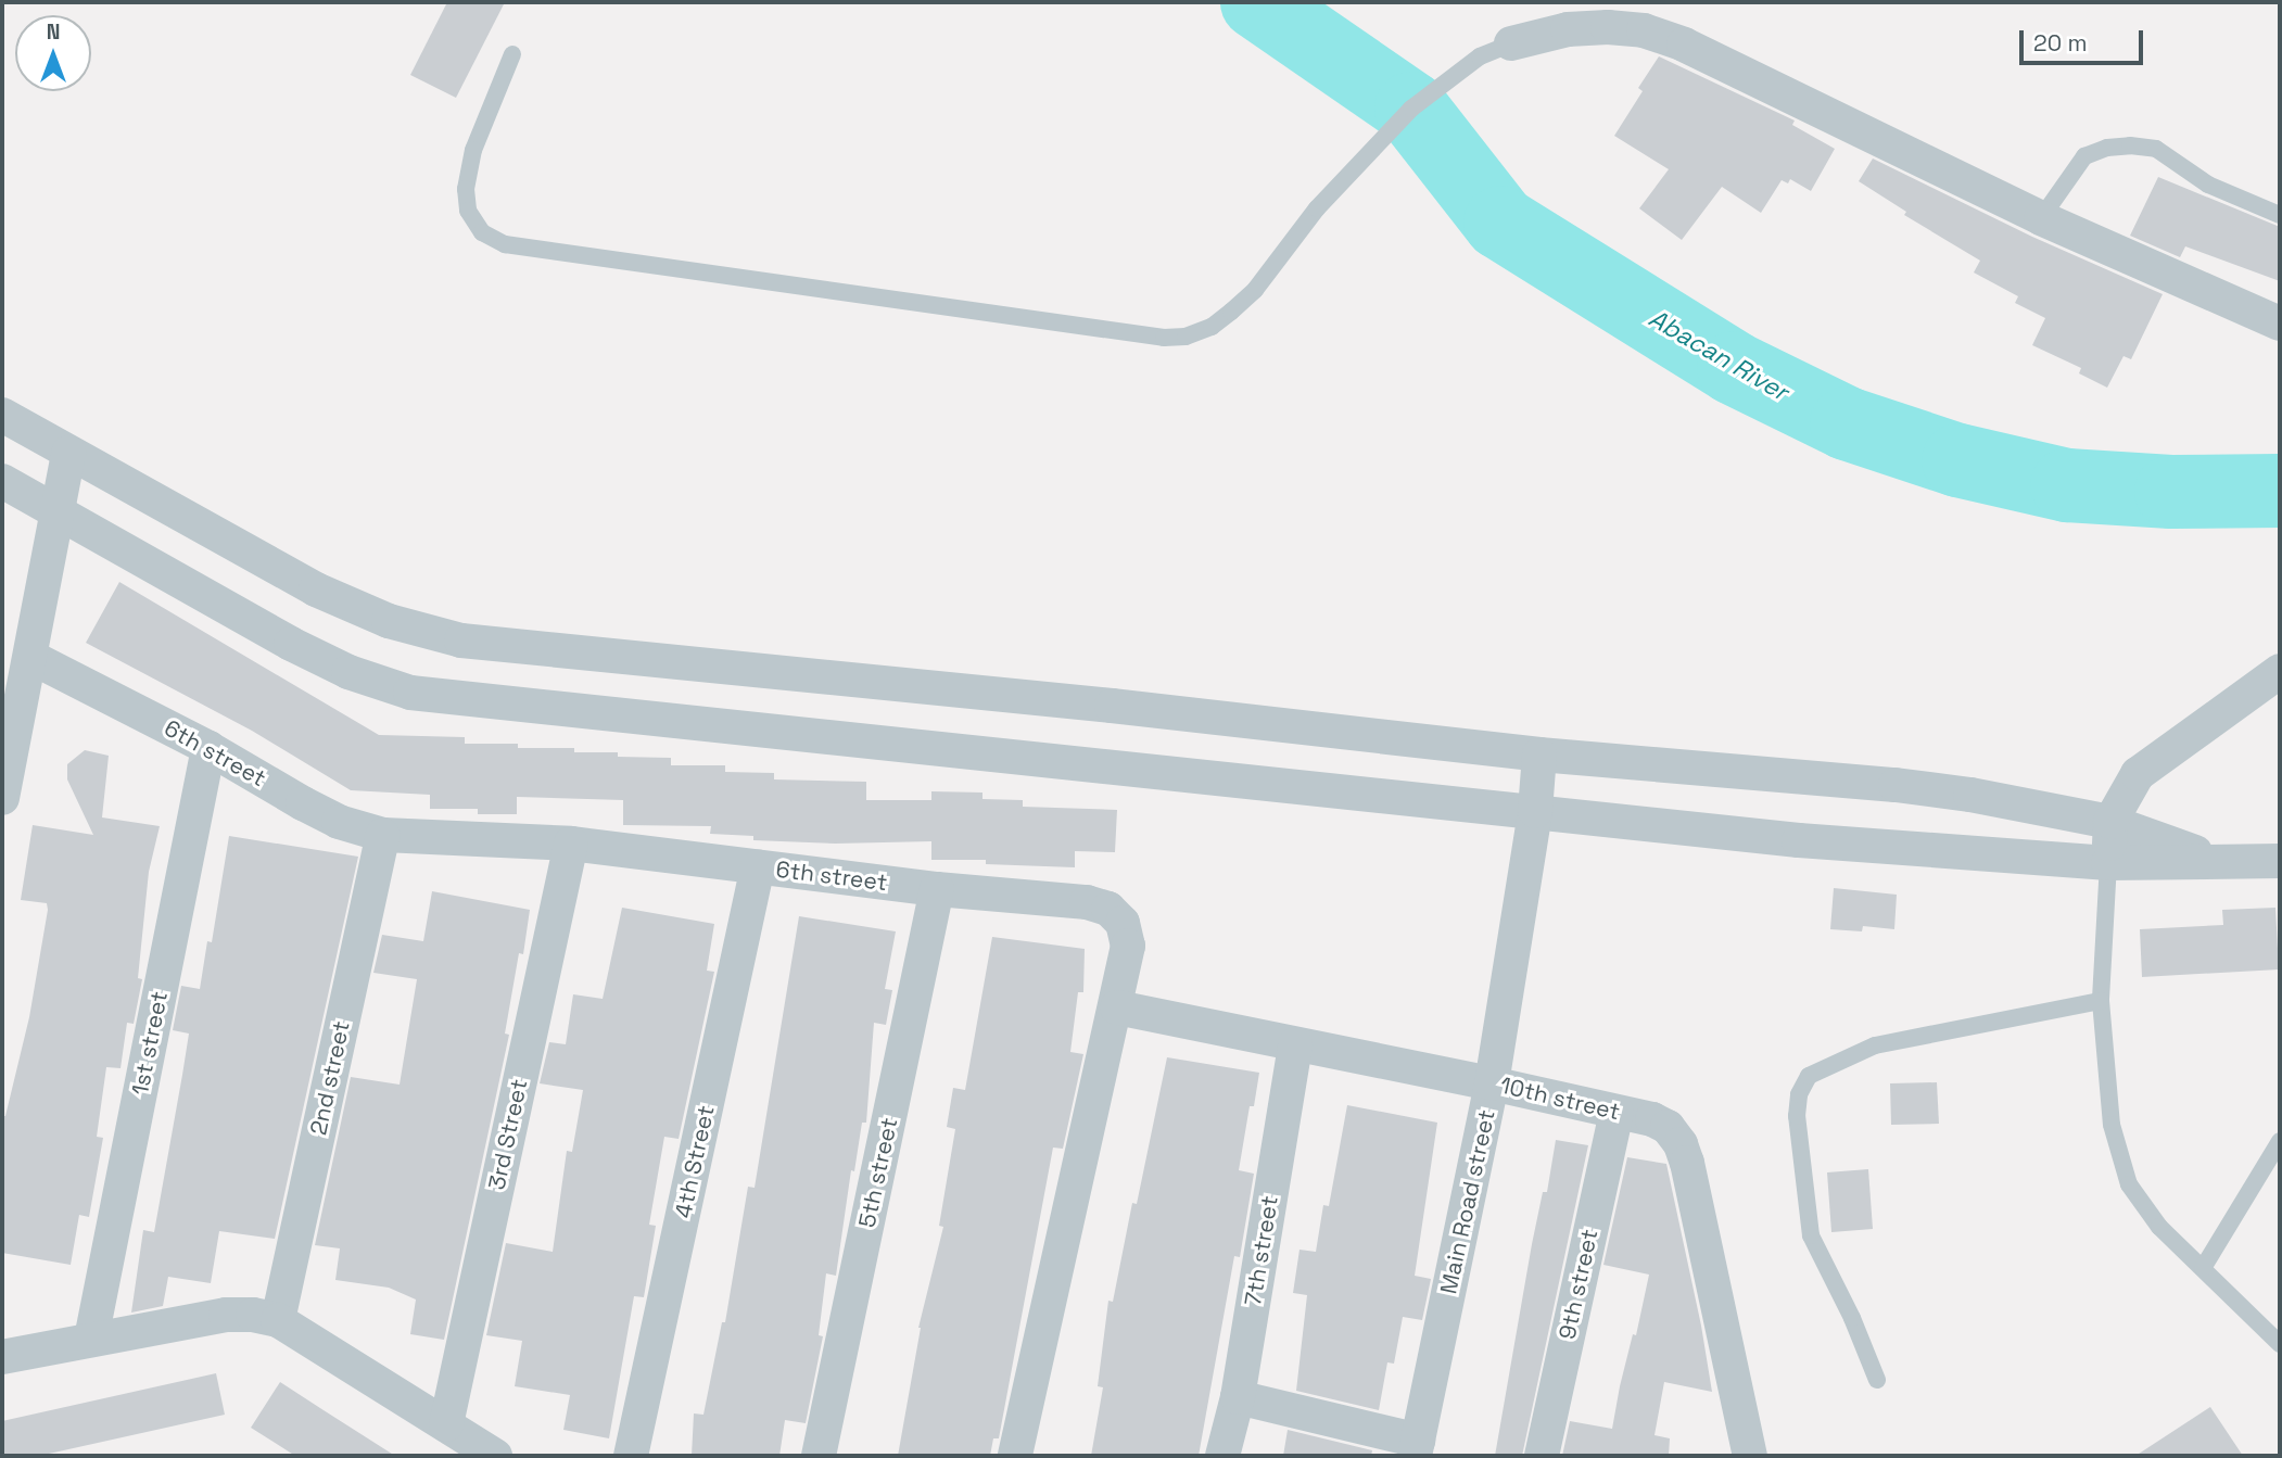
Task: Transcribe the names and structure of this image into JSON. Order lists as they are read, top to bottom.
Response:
{
  "streets": {
    "street": [
      "6th street",
      "1st street",
      "2nd street",
      "10th street",
      "3rd Street",
      "4th Street",
      "5th street",
      "Main Road street",
      "7th street",
      "9th street"
    ]
  },
  "crossings": [
    ["6th street", "1st street"],
    ["6th street", "2nd street"],
    ["6th street", "10th street"],
    ["6th street", "3rd Street"],
    ["6th street", "4th Street"],
    ["6th street", "5th street"],
    ["10th street", "Main Road street"],
    ["10th street", "7th street"],
    ["10th street", "9th street"]
  ],
  "water": ["Abacan River"],
  "scale_bar": "20 m",
  "north": "top"
}
